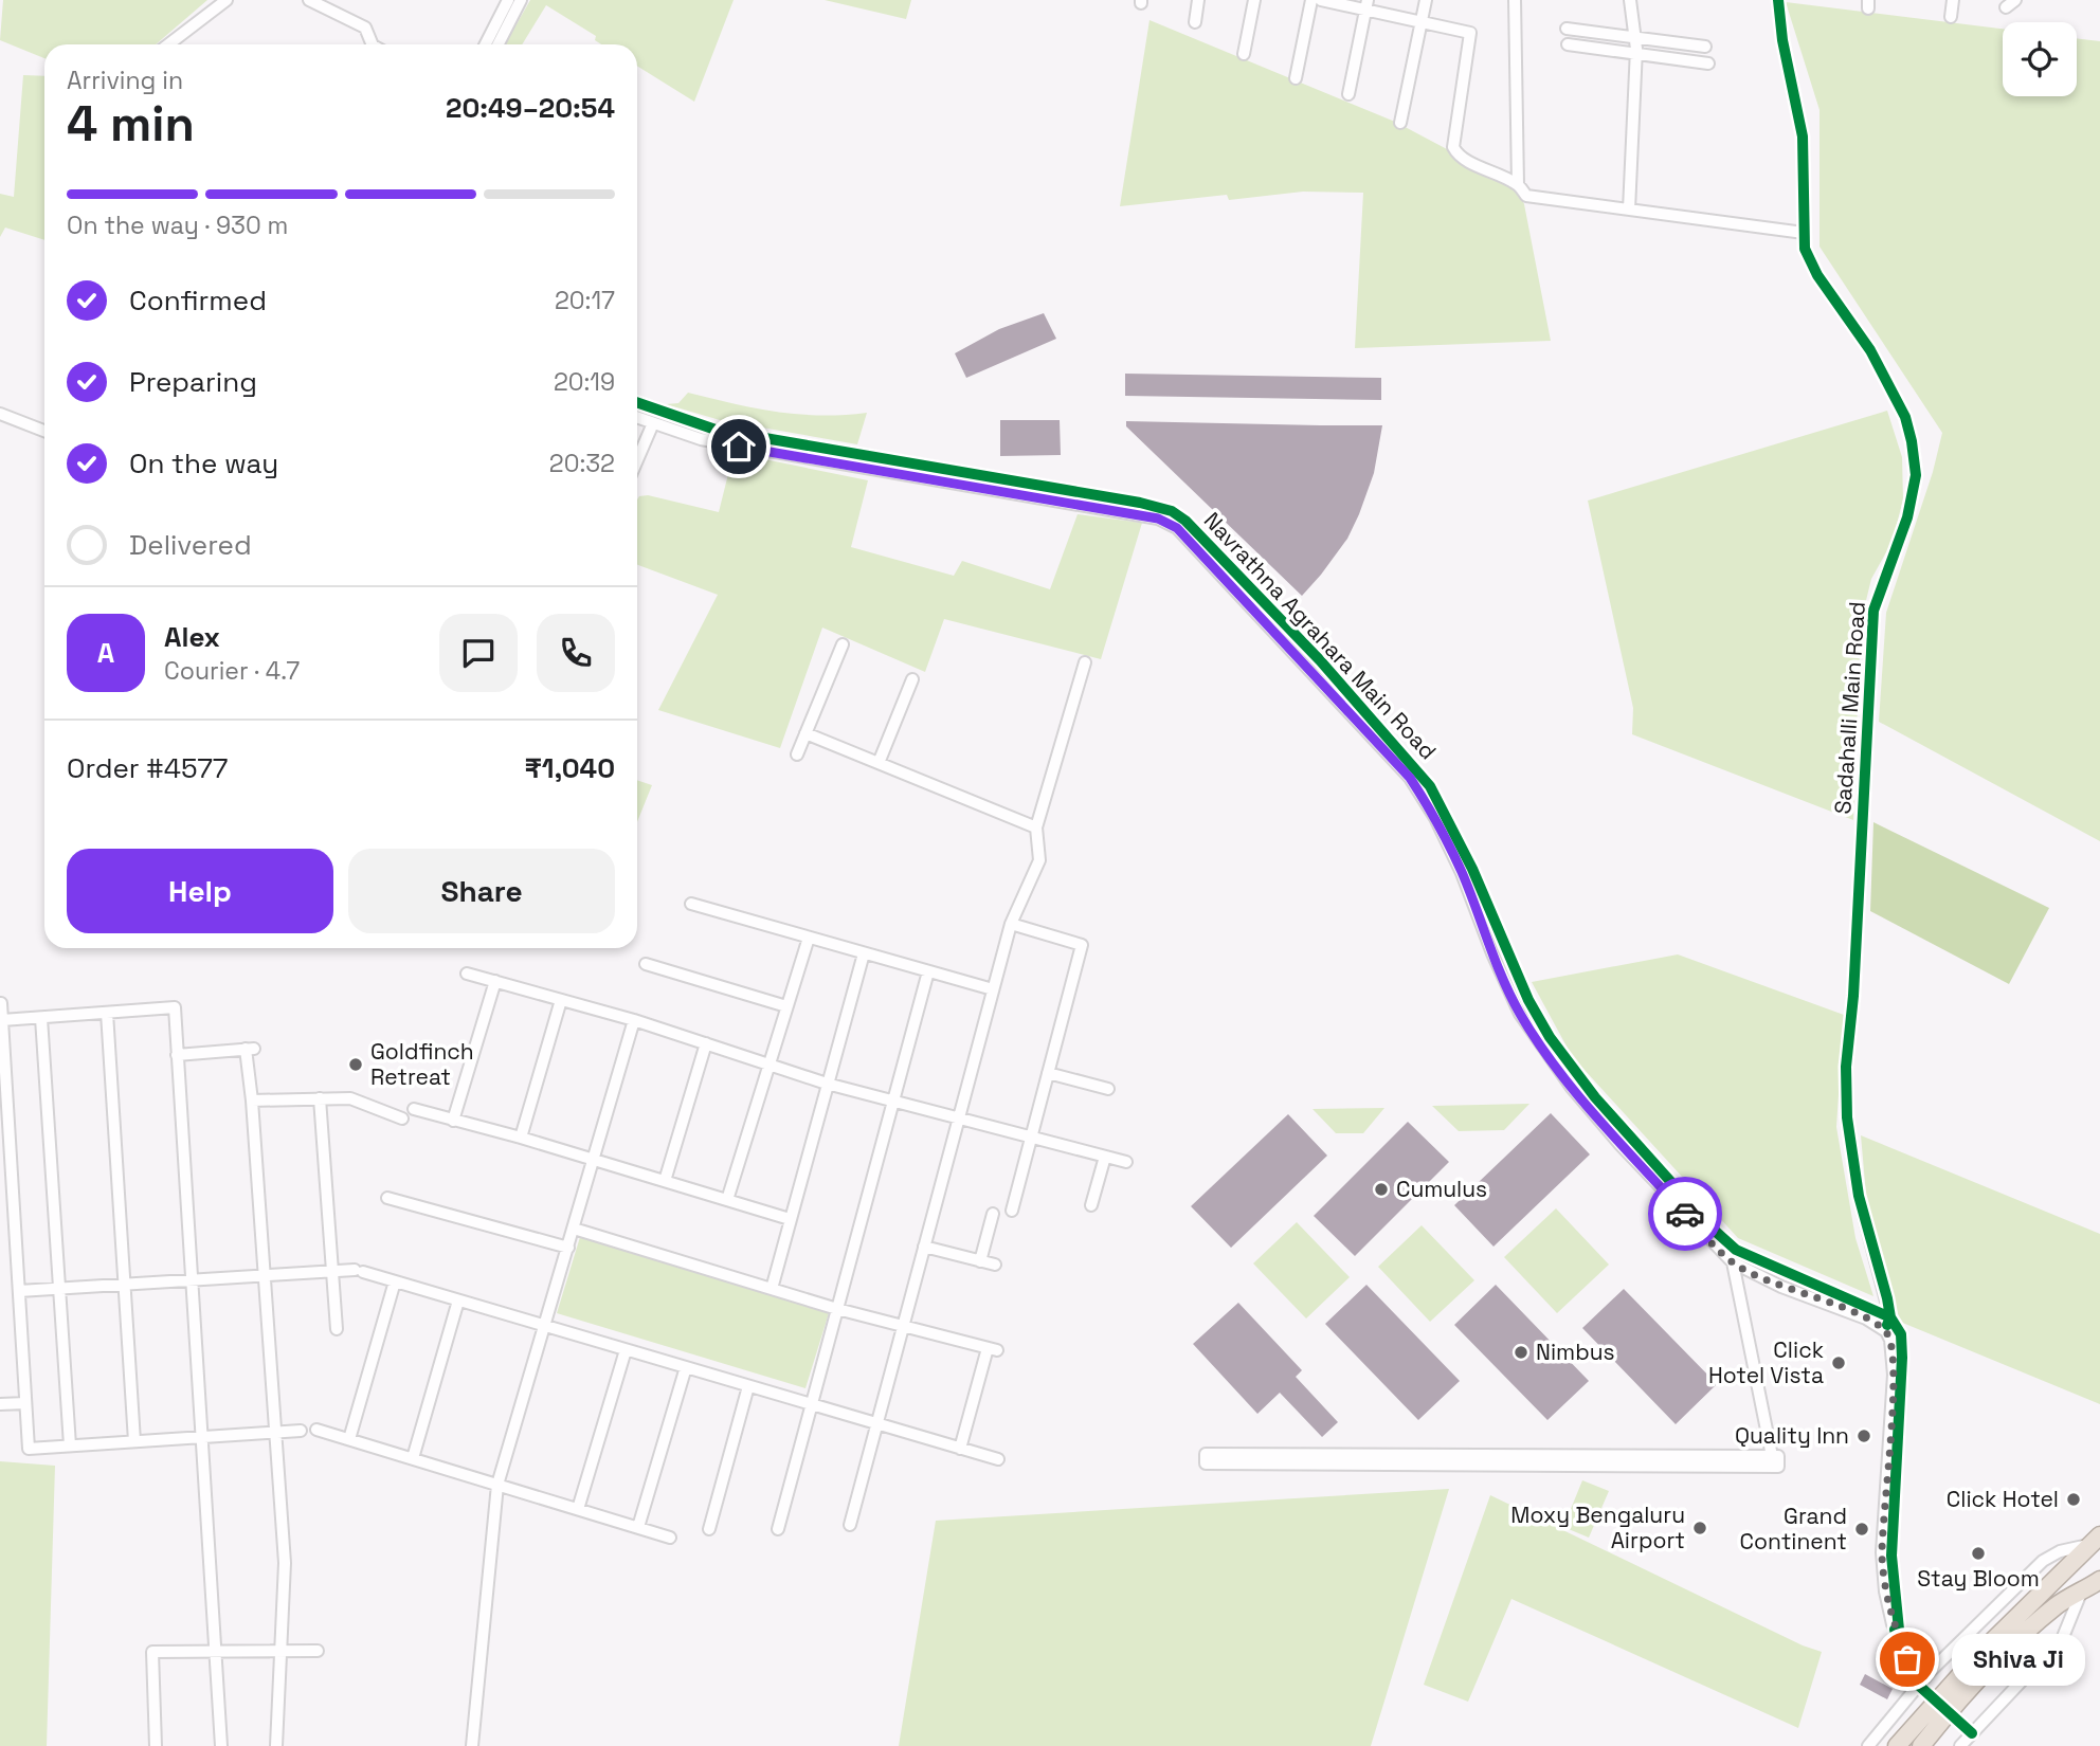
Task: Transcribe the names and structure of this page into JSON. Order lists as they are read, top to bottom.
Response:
{
  "streets": {
    "street": ["Navrathna Agrahara Main Road", "Sadahalli Main Road"]
  },
  "crossings": [
    ["Navrathna Agrahara Main Road", "Sadahalli Main Road"]
  ],
  "places": [
    "Goldfinch Retreat",
    "Cumulus",
    "Nimbus",
    "Click Hotel Vista",
    "Quality Inn",
    "Click Hotel",
    "Moxy Bengaluru Airport",
    "Grand Continent",
    "Stay Bloom",
    "Shiva Ji"
  ],
  "page": {
    "heading": ["4 min", "Arriving in", "20:49–20:54"],
    "panel": [
      "Alex",
      "Courier · 4.7",
      "Order #4577",
      "₹1,040"
    ],
    "bar": "On the way · 930 m",
    "list": [
      ["Confirmed", "20:17"],
      ["Preparing", "20:19"],
      ["On the way", "20:32"],
      "Delivered"
    ],
    "round": "A",
    "buttons": ["Help", "Share"],
    "bubble": "Shiva Ji"
  }
}
